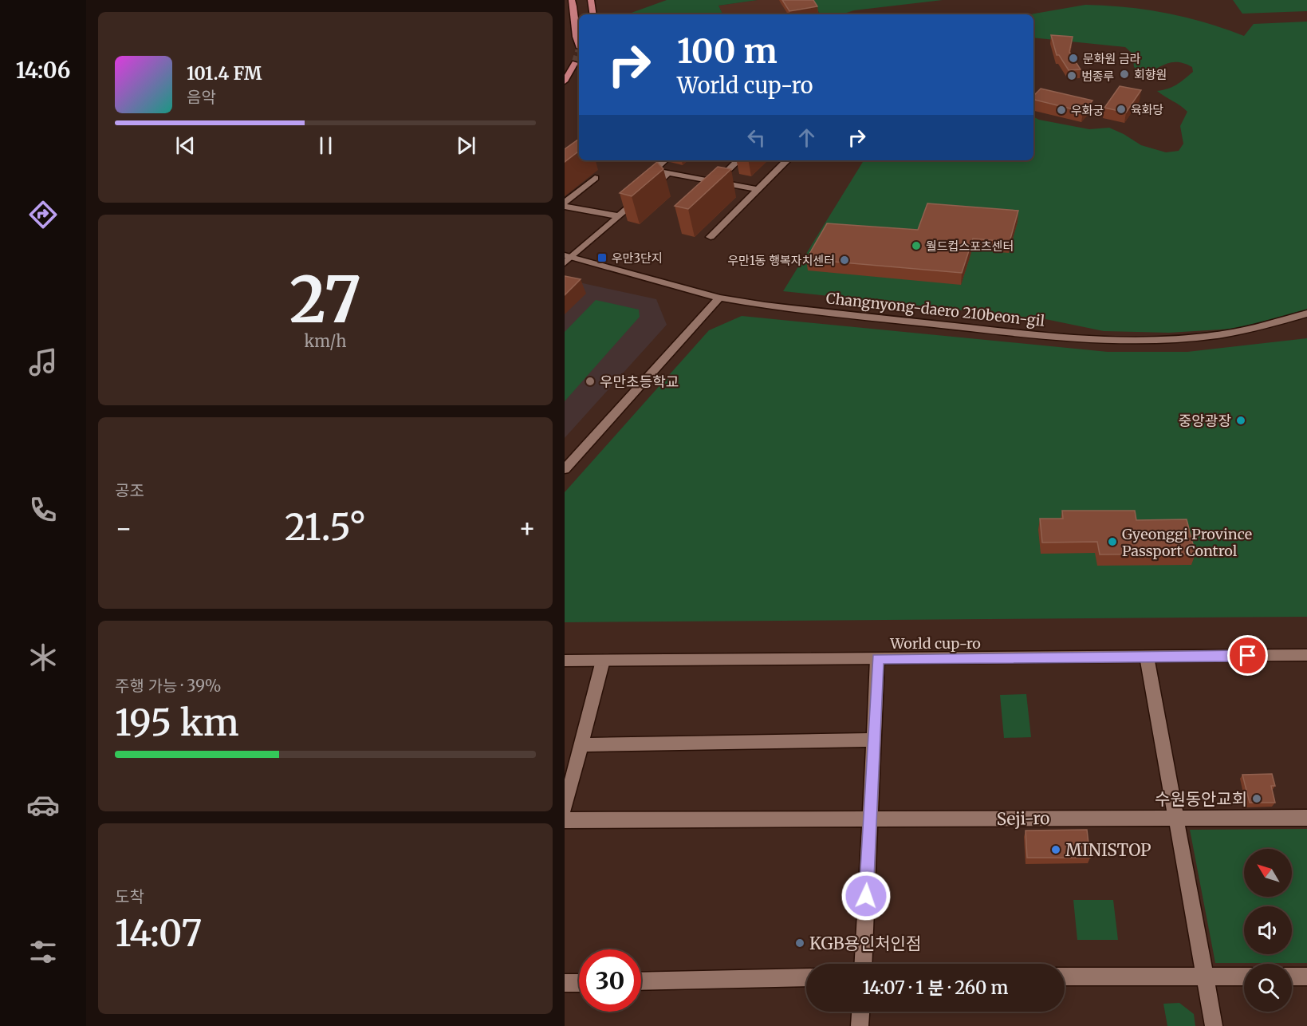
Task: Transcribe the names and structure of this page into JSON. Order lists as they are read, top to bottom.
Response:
{
  "streets": {
    "street": ["Changnyong-daero 210beon-gil", "World cup-ro", "Seji-ro"]
  },
  "places": {
    "other": [
      "문화원 금라",
      "회향원",
      "범종루",
      "육화당",
      "우화궁",
      "월드컵스포츠센터",
      "우만1동 행복자치센터",
      "우만초등학교",
      "중앙광장",
      "Gyeonggi Province Passport Control",
      "수원동안교회",
      "MINISTOP",
      "KGB용인처인점"
    ],
    "transit": ["우만3단지"]
  },
  "north": "top left",
  "page": {
    "tabs": "14:06",
    "turn": ["100 m", "World cup-ro"],
    "song": ["101.4 FM", "음악"],
    "tile": [
      ["27", "km/h"],
      "공조",
      ["주행 가능 · 39%", "195 km"],
      ["도착", "14:07"]
    ],
    "heat": ["−", "21.5°", "+"],
    "limit": "30",
    "trip": "14:07 · 1 분 · 260 m"
  }
}
